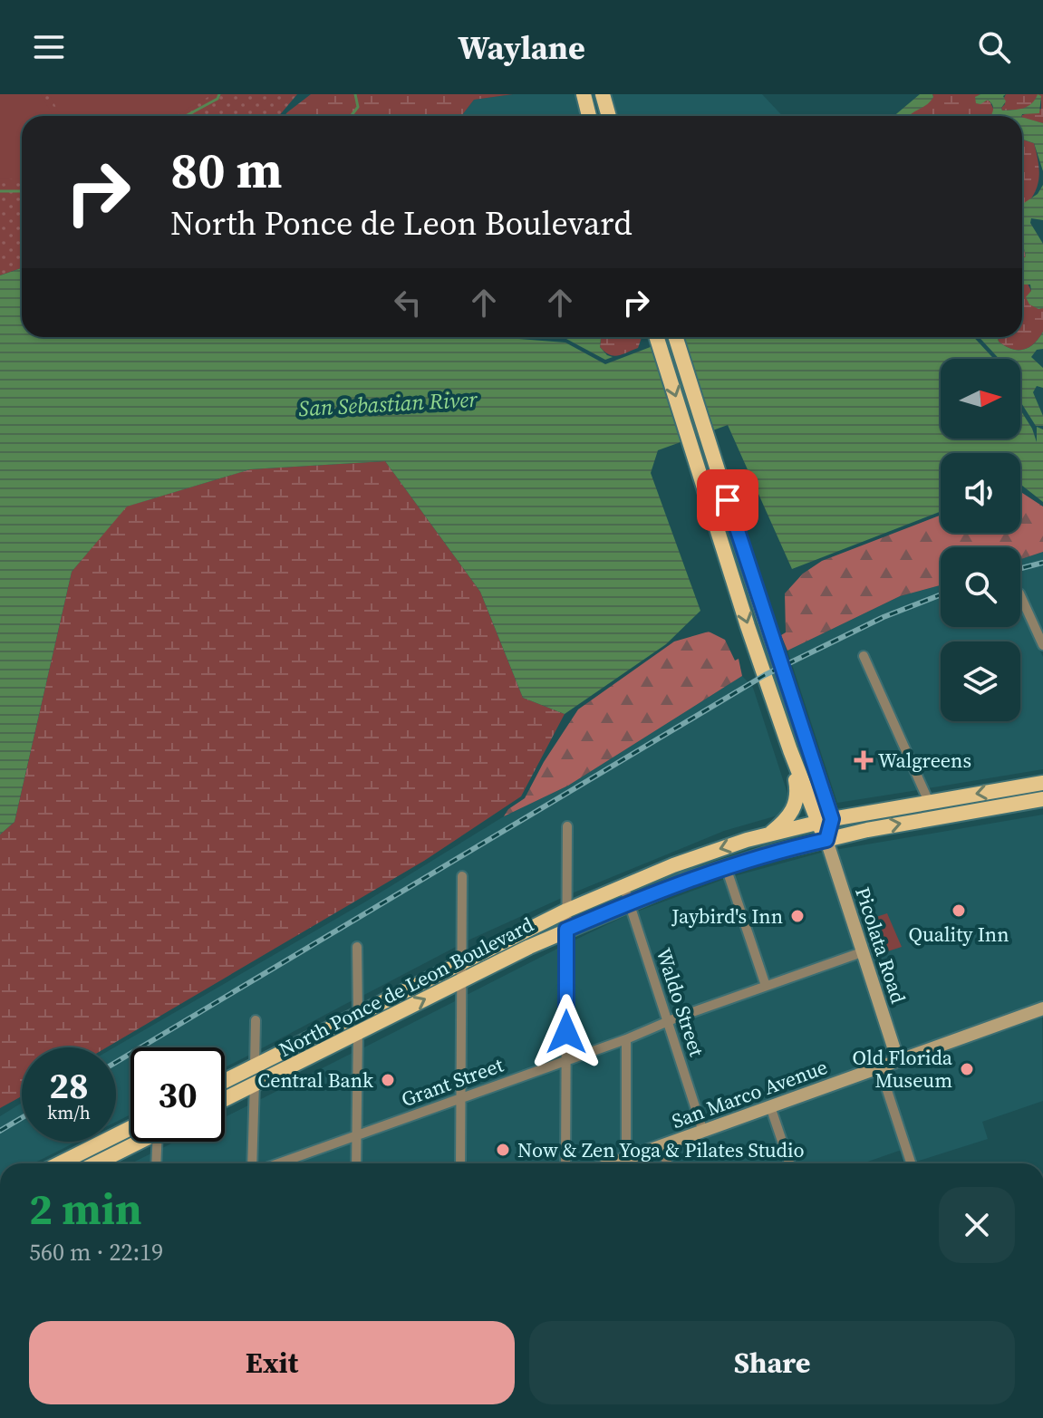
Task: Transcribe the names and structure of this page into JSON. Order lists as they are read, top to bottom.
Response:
{
  "streets": {
    "highway": ["North Ponce de Leon Boulevard"],
    "main road": ["Picolata Road", "San Marco Avenue"],
    "street": ["Waldo Street", "Grant Street"]
  },
  "crossings": [
    ["Picolata Road", "North Ponce de Leon Boulevard"],
    ["Picolata Road", "Grant Street"],
    ["Picolata Road", "San Marco Avenue"],
    ["North Ponce de Leon Boulevard", "Waldo Street"],
    ["Waldo Street", "Grant Street"],
    ["Waldo Street", "San Marco Avenue"]
  ],
  "water": ["San Sebastian River"],
  "places": {
    "health": ["Walgreens"],
    "other": [
      "Quality Inn",
      "Jaybird's Inn",
      "Old Florida Museum",
      "Central Bank",
      "Now & Zen Yoga & Pilates Studio"
    ]
  },
  "north": "right",
  "page": {
    "header": "Waylane",
    "turn": ["80 m", "North Ponce de Leon Boulevard"],
    "speed": "28 km/h",
    "limit": "30",
    "heading": ["2 min", "560 m · 22:19"],
    "buttons": ["Exit", "Share"]
  }
}
